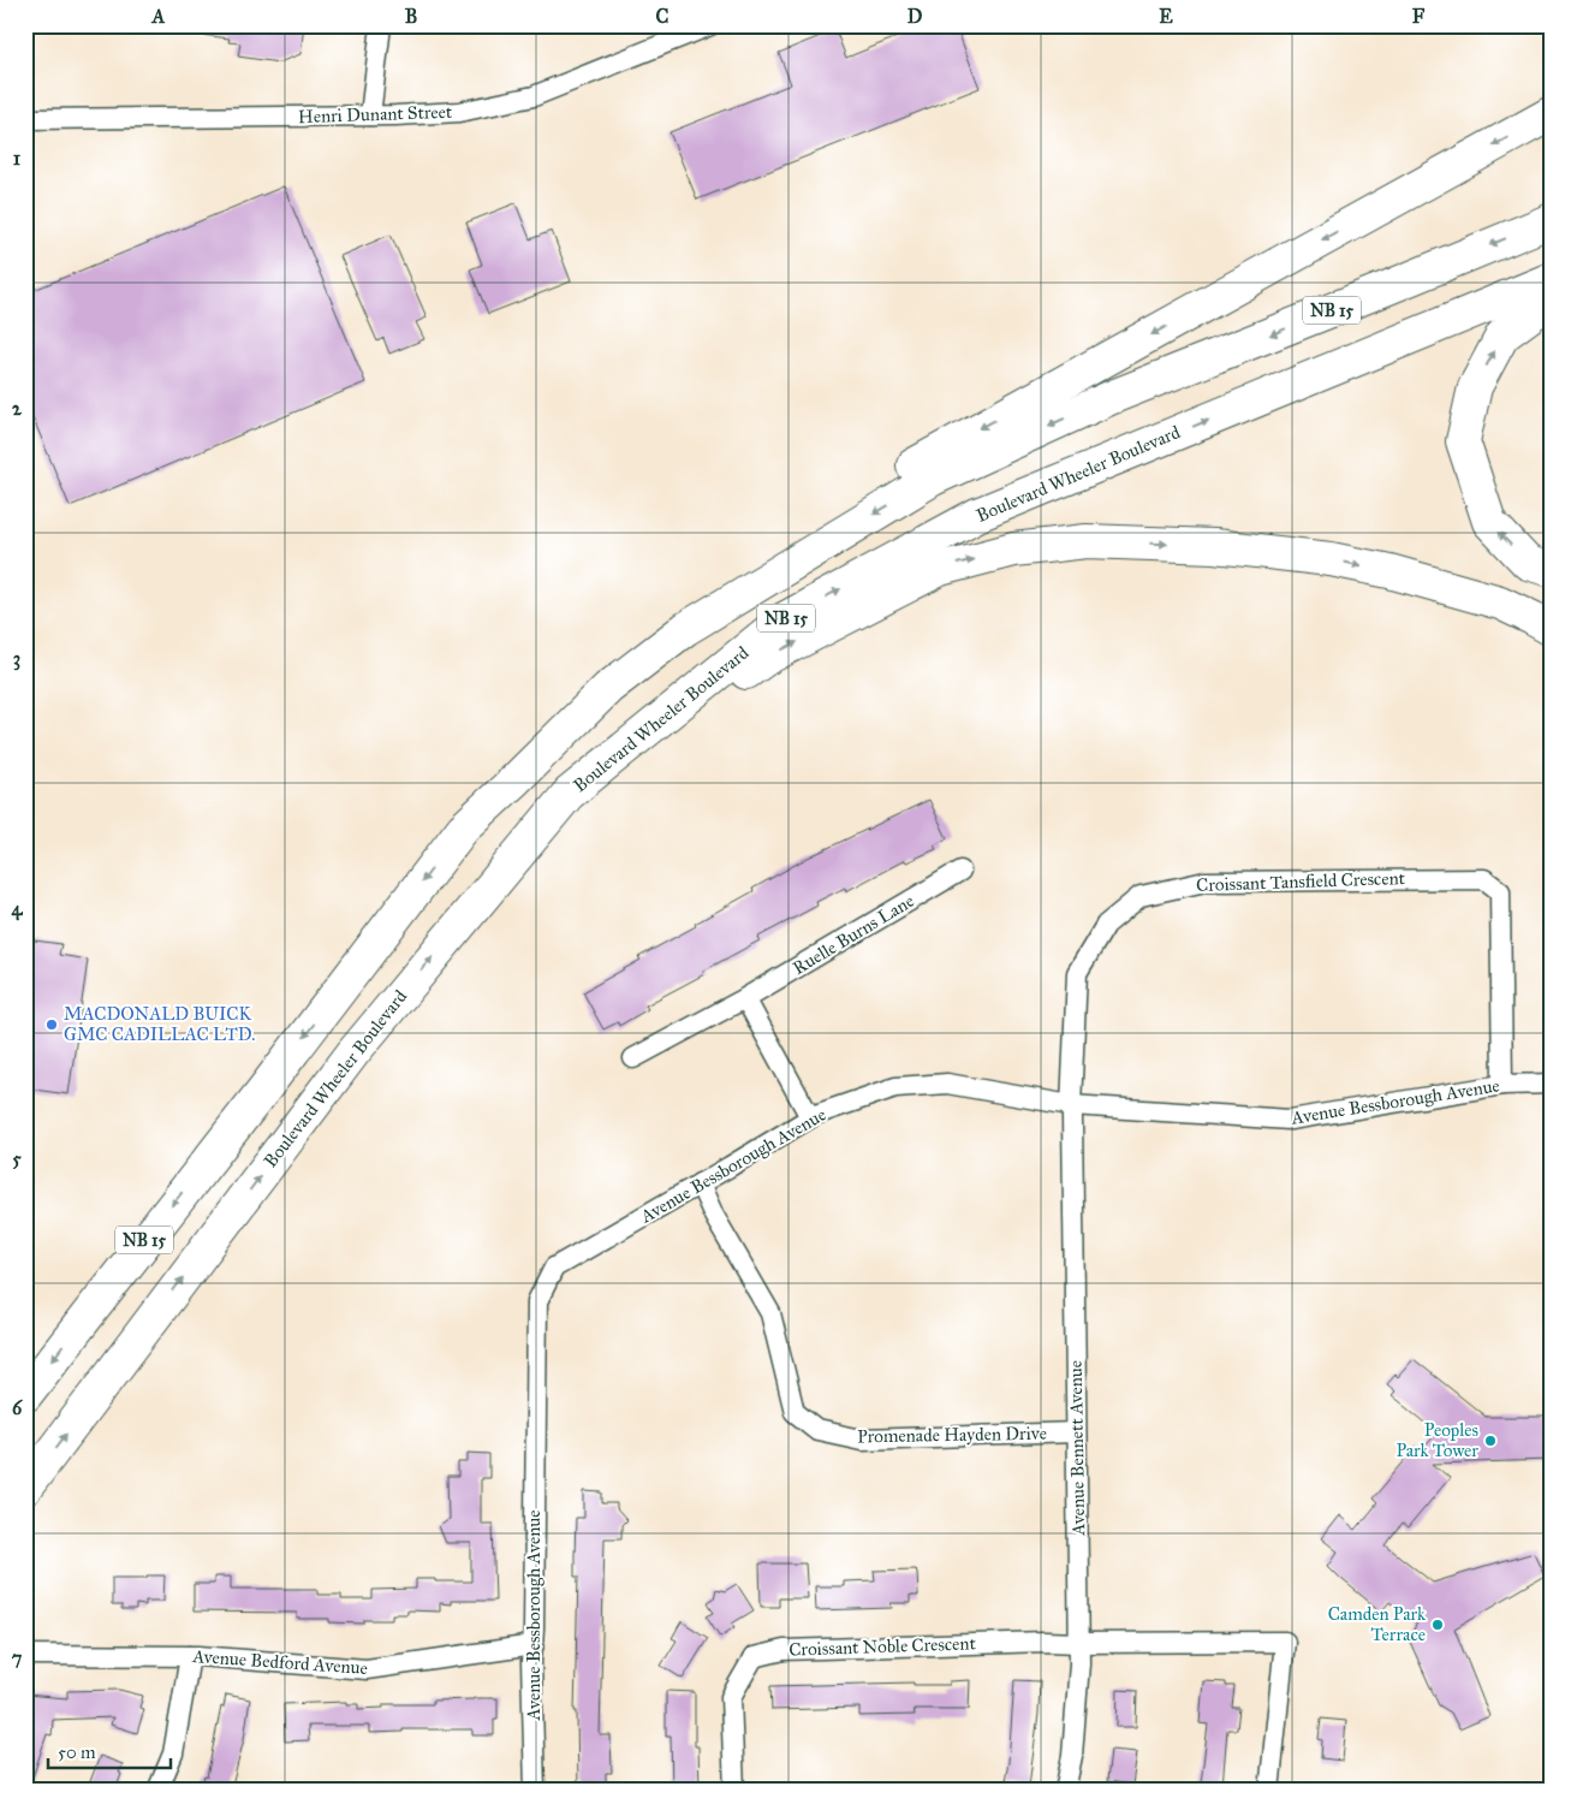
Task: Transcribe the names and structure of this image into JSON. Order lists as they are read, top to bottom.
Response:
{
  "streets": {
    "highway": ["NB 15", "Boulevard Wheeler Boulevard"],
    "street": [
      "Henri Dunant Street",
      "Croissant Tansfield Crescent",
      "Ruelle Burns Lane",
      "Avenue Bessborough Avenue",
      "Promenade Hayden Drive",
      "Avenue Bennett Avenue",
      "Croissant Noble Crescent",
      "Avenue Bedford Avenue"
    ]
  },
  "crossings": [
    ["Croissant Tansfield Crescent", "Avenue Bessborough Avenue"],
    ["Croissant Tansfield Crescent", "Avenue Bennett Avenue"],
    ["Avenue Bessborough Avenue", "Promenade Hayden Drive"],
    ["Avenue Bessborough Avenue", "Avenue Bennett Avenue"],
    ["Avenue Bessborough Avenue", "Avenue Bedford Avenue"],
    ["Promenade Hayden Drive", "Avenue Bennett Avenue"],
    ["Avenue Bennett Avenue", "Croissant Noble Crescent"]
  ],
  "places": ["MACDONALD BUICK GMC CADILLAC LTD.", "Peoples Park Tower", "Camden Park Terrace"],
  "scale_bar": "50 m",
  "grid": {
    "columns": [
      "A",
      "B",
      "C",
      "D",
      "E",
      "F"
    ],
    "rows": [
      "1",
      "2",
      "3",
      "4",
      "5",
      "6",
      "7"
    ]
  }
}
